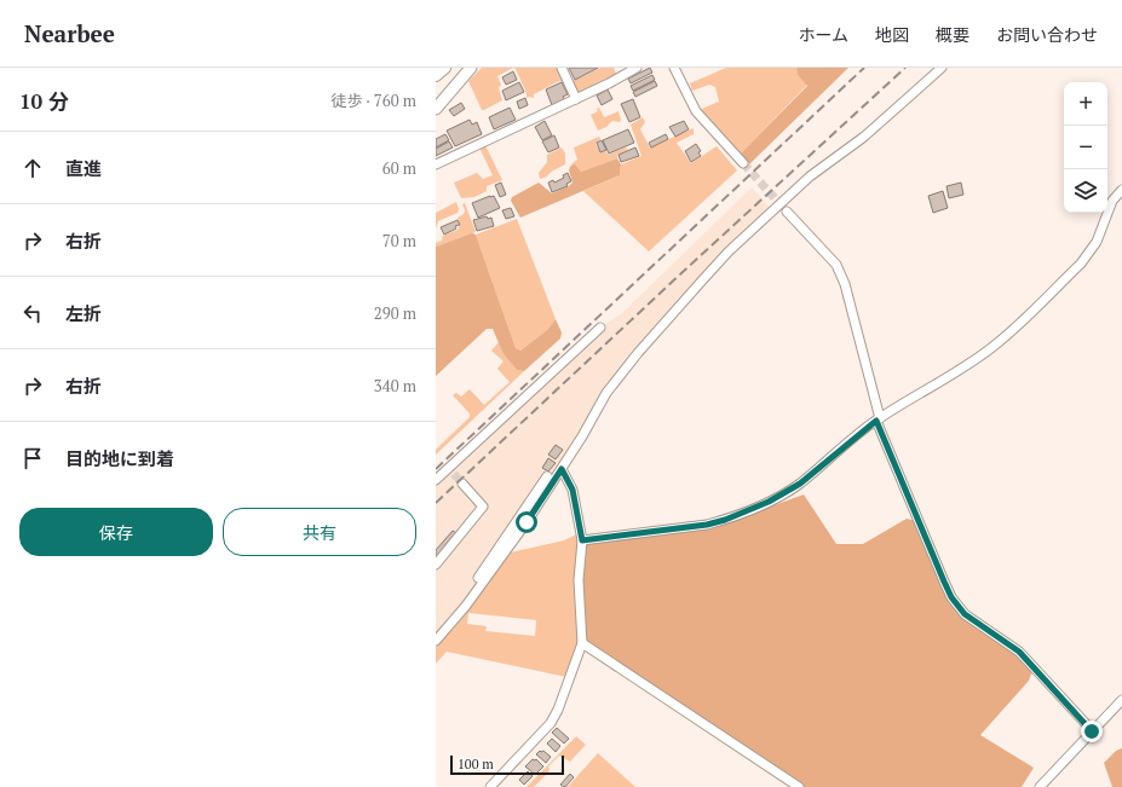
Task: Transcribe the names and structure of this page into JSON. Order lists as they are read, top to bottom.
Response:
{
  "scale_bar": "100 m",
  "page": {
    "header": "Nearbee",
    "nav": [
      "ホーム",
      "地図",
      "概要",
      "お問い合わせ"
    ],
    "heading": ["10 分", "徒歩 · 760 m"],
    "map_buttons": ["+", "−"],
    "list": [
      ["直進", "60 m"],
      ["右折", "70 m"],
      ["左折", "290 m"],
      ["右折", "340 m"],
      "目的地に到着"
    ],
    "buttons": ["保存", "共有"],
    "scale": "100 m"
  }
}
